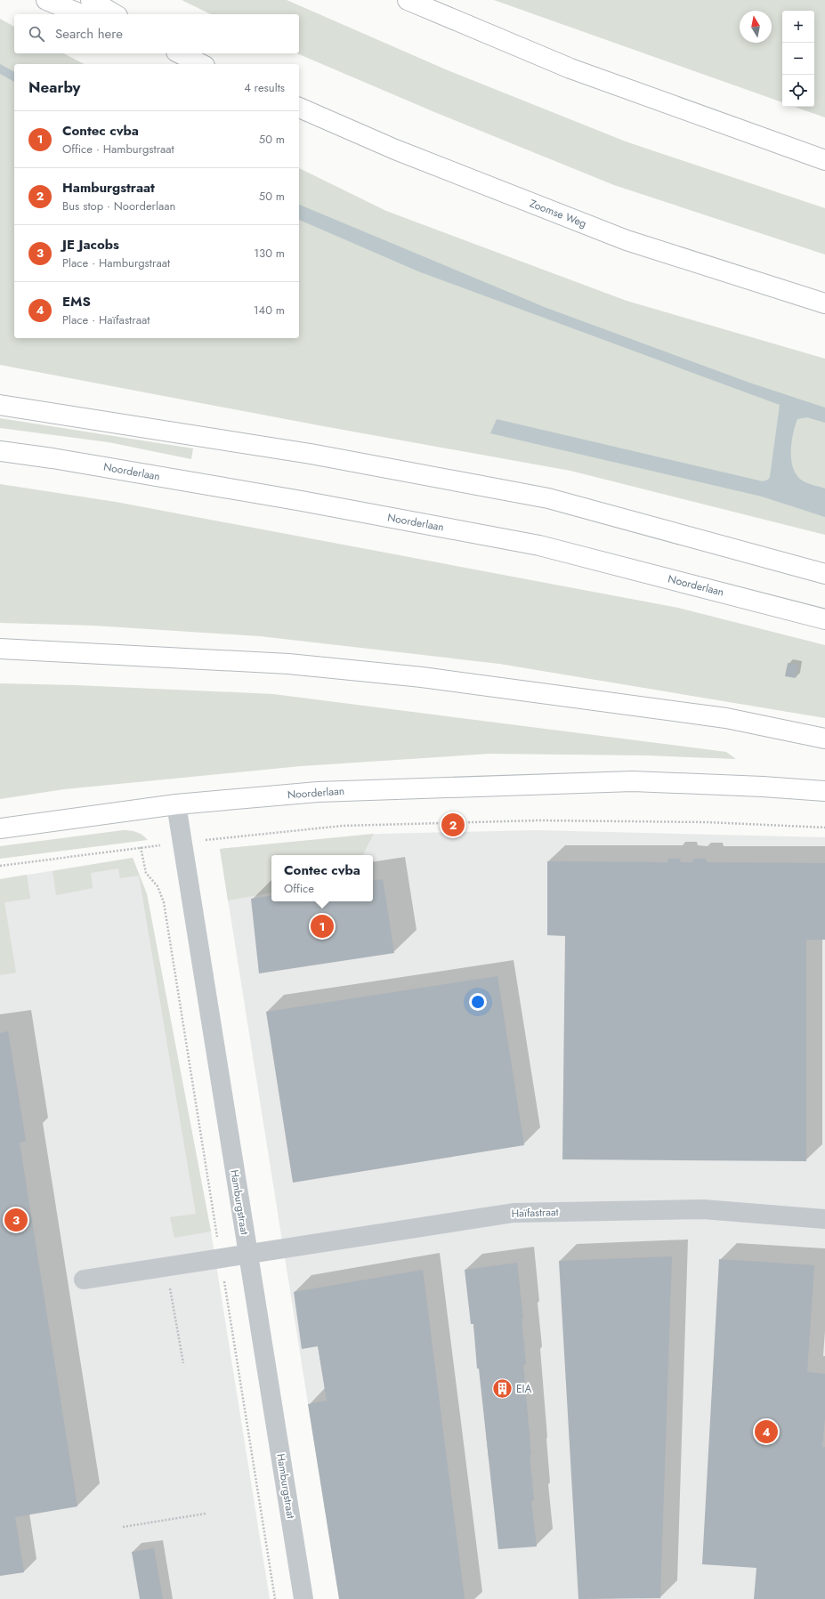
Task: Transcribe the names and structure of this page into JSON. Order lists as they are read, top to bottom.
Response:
{
  "streets": {
    "main road": ["Zoomse Weg", "Noorderlaan"],
    "street": ["Hamburgstraat", "Haïfastraat"]
  },
  "crossings": [
    ["Noorderlaan", "Hamburgstraat"],
    ["Hamburgstraat", "Haïfastraat"]
  ],
  "places": {
    "building": ["EIA"]
  },
  "north": "top",
  "page": {
    "map_buttons": ["+", "−"],
    "search": "Search here",
    "heading": ["Nearby", "4 results"],
    "list": [
      {
        "mark": "1",
        "name": "Contec cvba",
        "note": "Office · Hamburgstraat",
        "value": "50 m"
      },
      {
        "mark": "2",
        "name": "Hamburgstraat",
        "note": "Bus stop · Noorderlaan",
        "value": "50 m"
      },
      {
        "mark": "3",
        "name": "JE Jacobs",
        "note": "Place · Hamburgstraat",
        "value": "130 m"
      },
      {
        "mark": "4",
        "name": "EMS",
        "note": "Place · Haïfastraat",
        "value": "140 m"
      }
    ],
    "pins": [
      "2",
      "1",
      "3",
      "4"
    ],
    "popup": ["Contec cvba", "Office"]
  }
}
